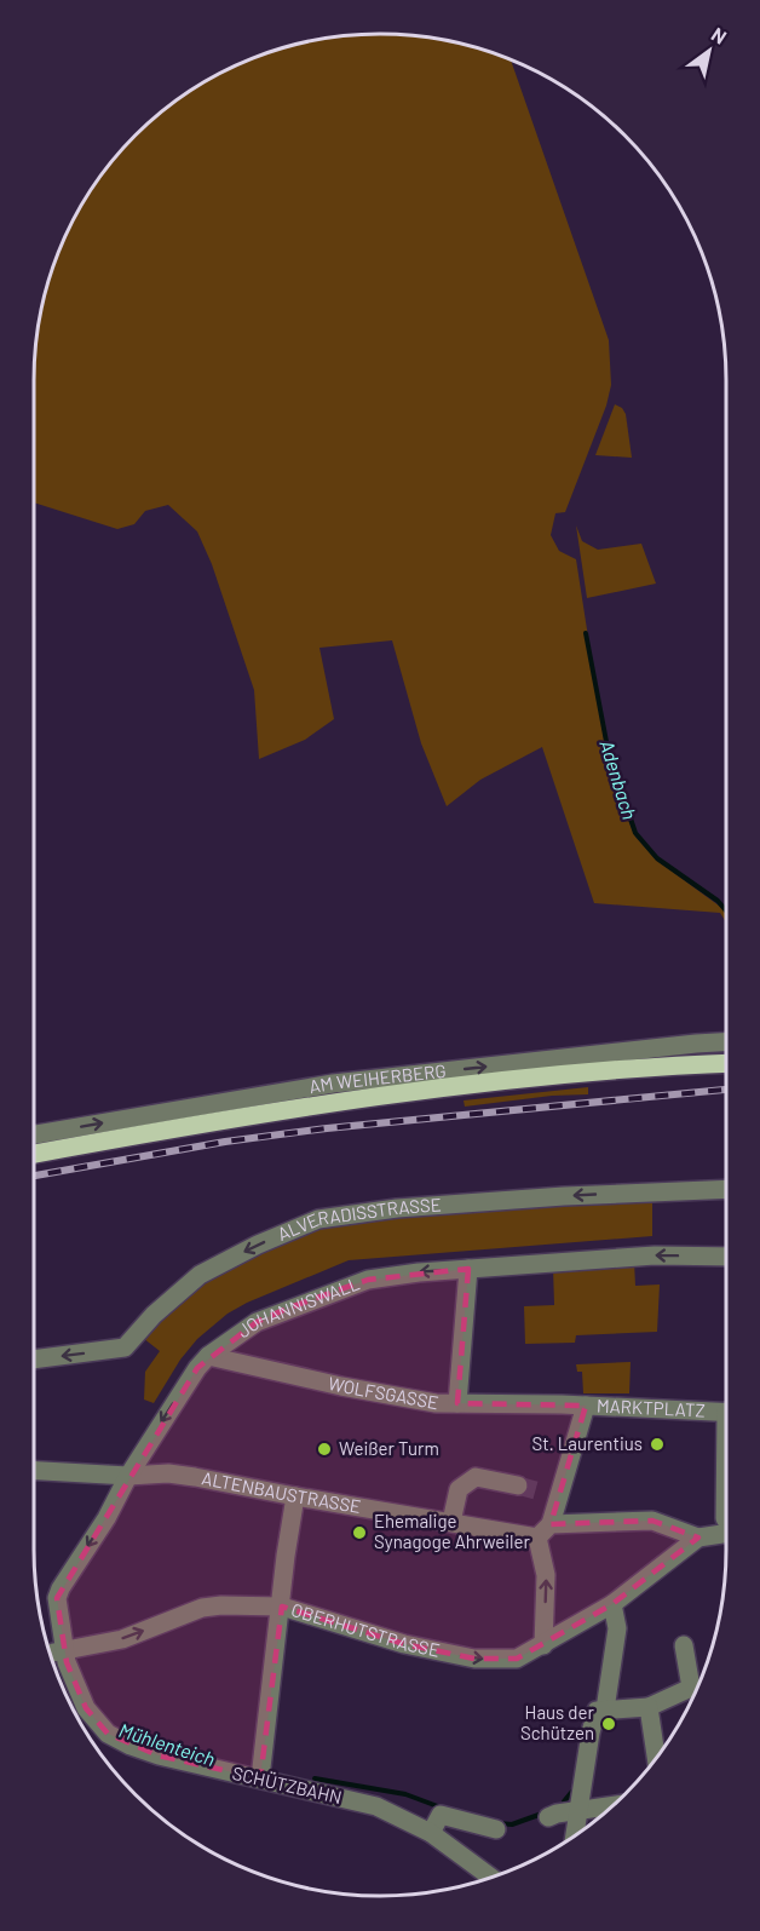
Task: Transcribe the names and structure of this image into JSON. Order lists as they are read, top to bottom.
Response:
{
  "streets": {
    "street": [
      "AM WEIHERBERG",
      "ALVERADISSTRASSE",
      "JOHANNISWALL",
      "WOLFSGASSE",
      "MARKTPLATZ",
      "ALTENBAUSTRASSE",
      "OBERHUTSTRASSE",
      "SCHÜTZBAHN"
    ]
  },
  "crossings": [
    ["JOHANNISWALL", "WOLFSGASSE"],
    ["JOHANNISWALL", "ALTENBAUSTRASSE"],
    ["JOHANNISWALL", "OBERHUTSTRASSE"],
    ["WOLFSGASSE", "MARKTPLATZ"],
    ["MARKTPLATZ", "ALTENBAUSTRASSE"],
    ["MARKTPLATZ", "OBERHUTSTRASSE"]
  ],
  "one_way": [
    "AM WEIHERBERG",
    "ALVERADISSTRASSE",
    "JOHANNISWALL",
    "OBERHUTSTRASSE"
  ],
  "water": ["Adenbach", "Mühlenteich"],
  "places": [
    "St. Laurentius",
    "Weißer Turm",
    "Ehemalige Synagoge Ahrweiler",
    "Haus der Schützen"
  ],
  "north": "top right"
}
